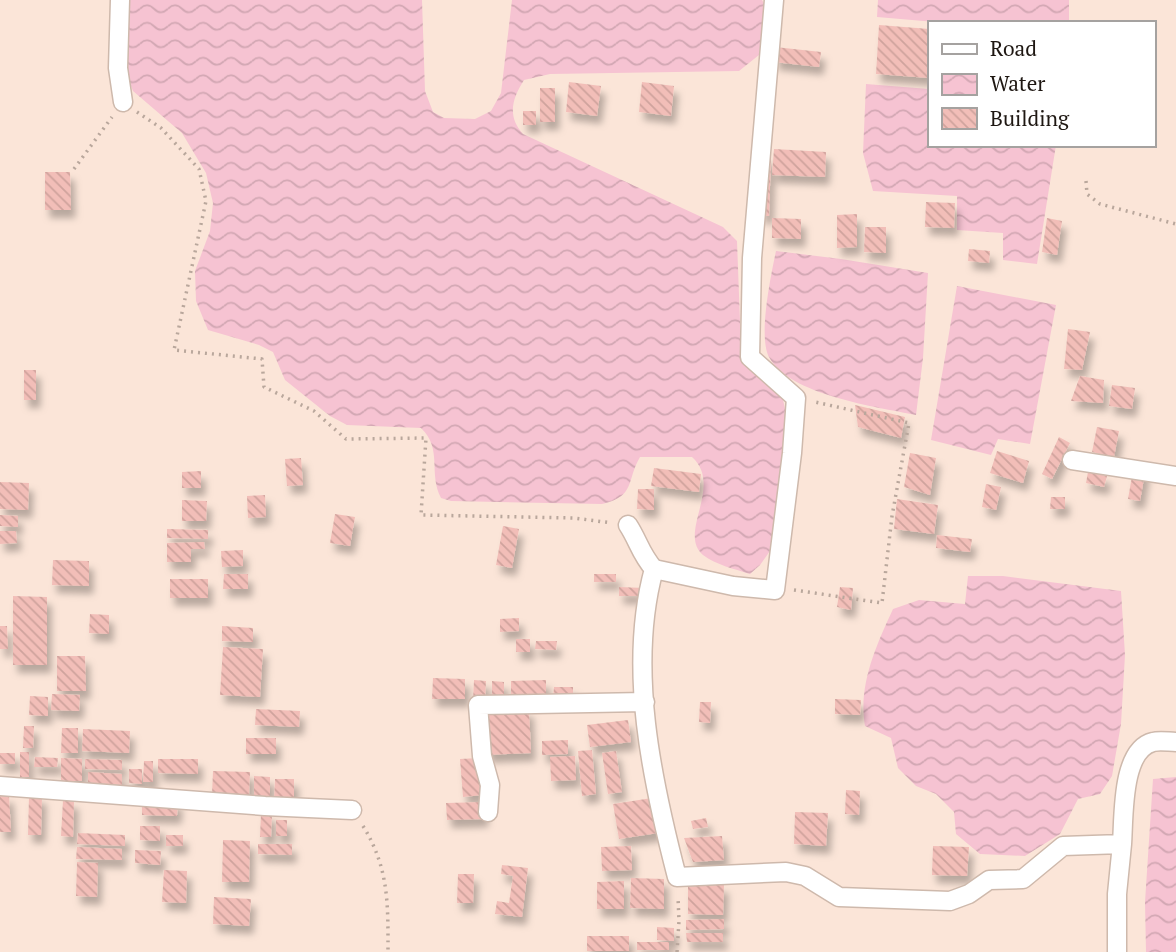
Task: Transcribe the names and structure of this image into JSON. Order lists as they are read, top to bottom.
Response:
{
  "legend": ["Road", "Water", "Building"]
}
